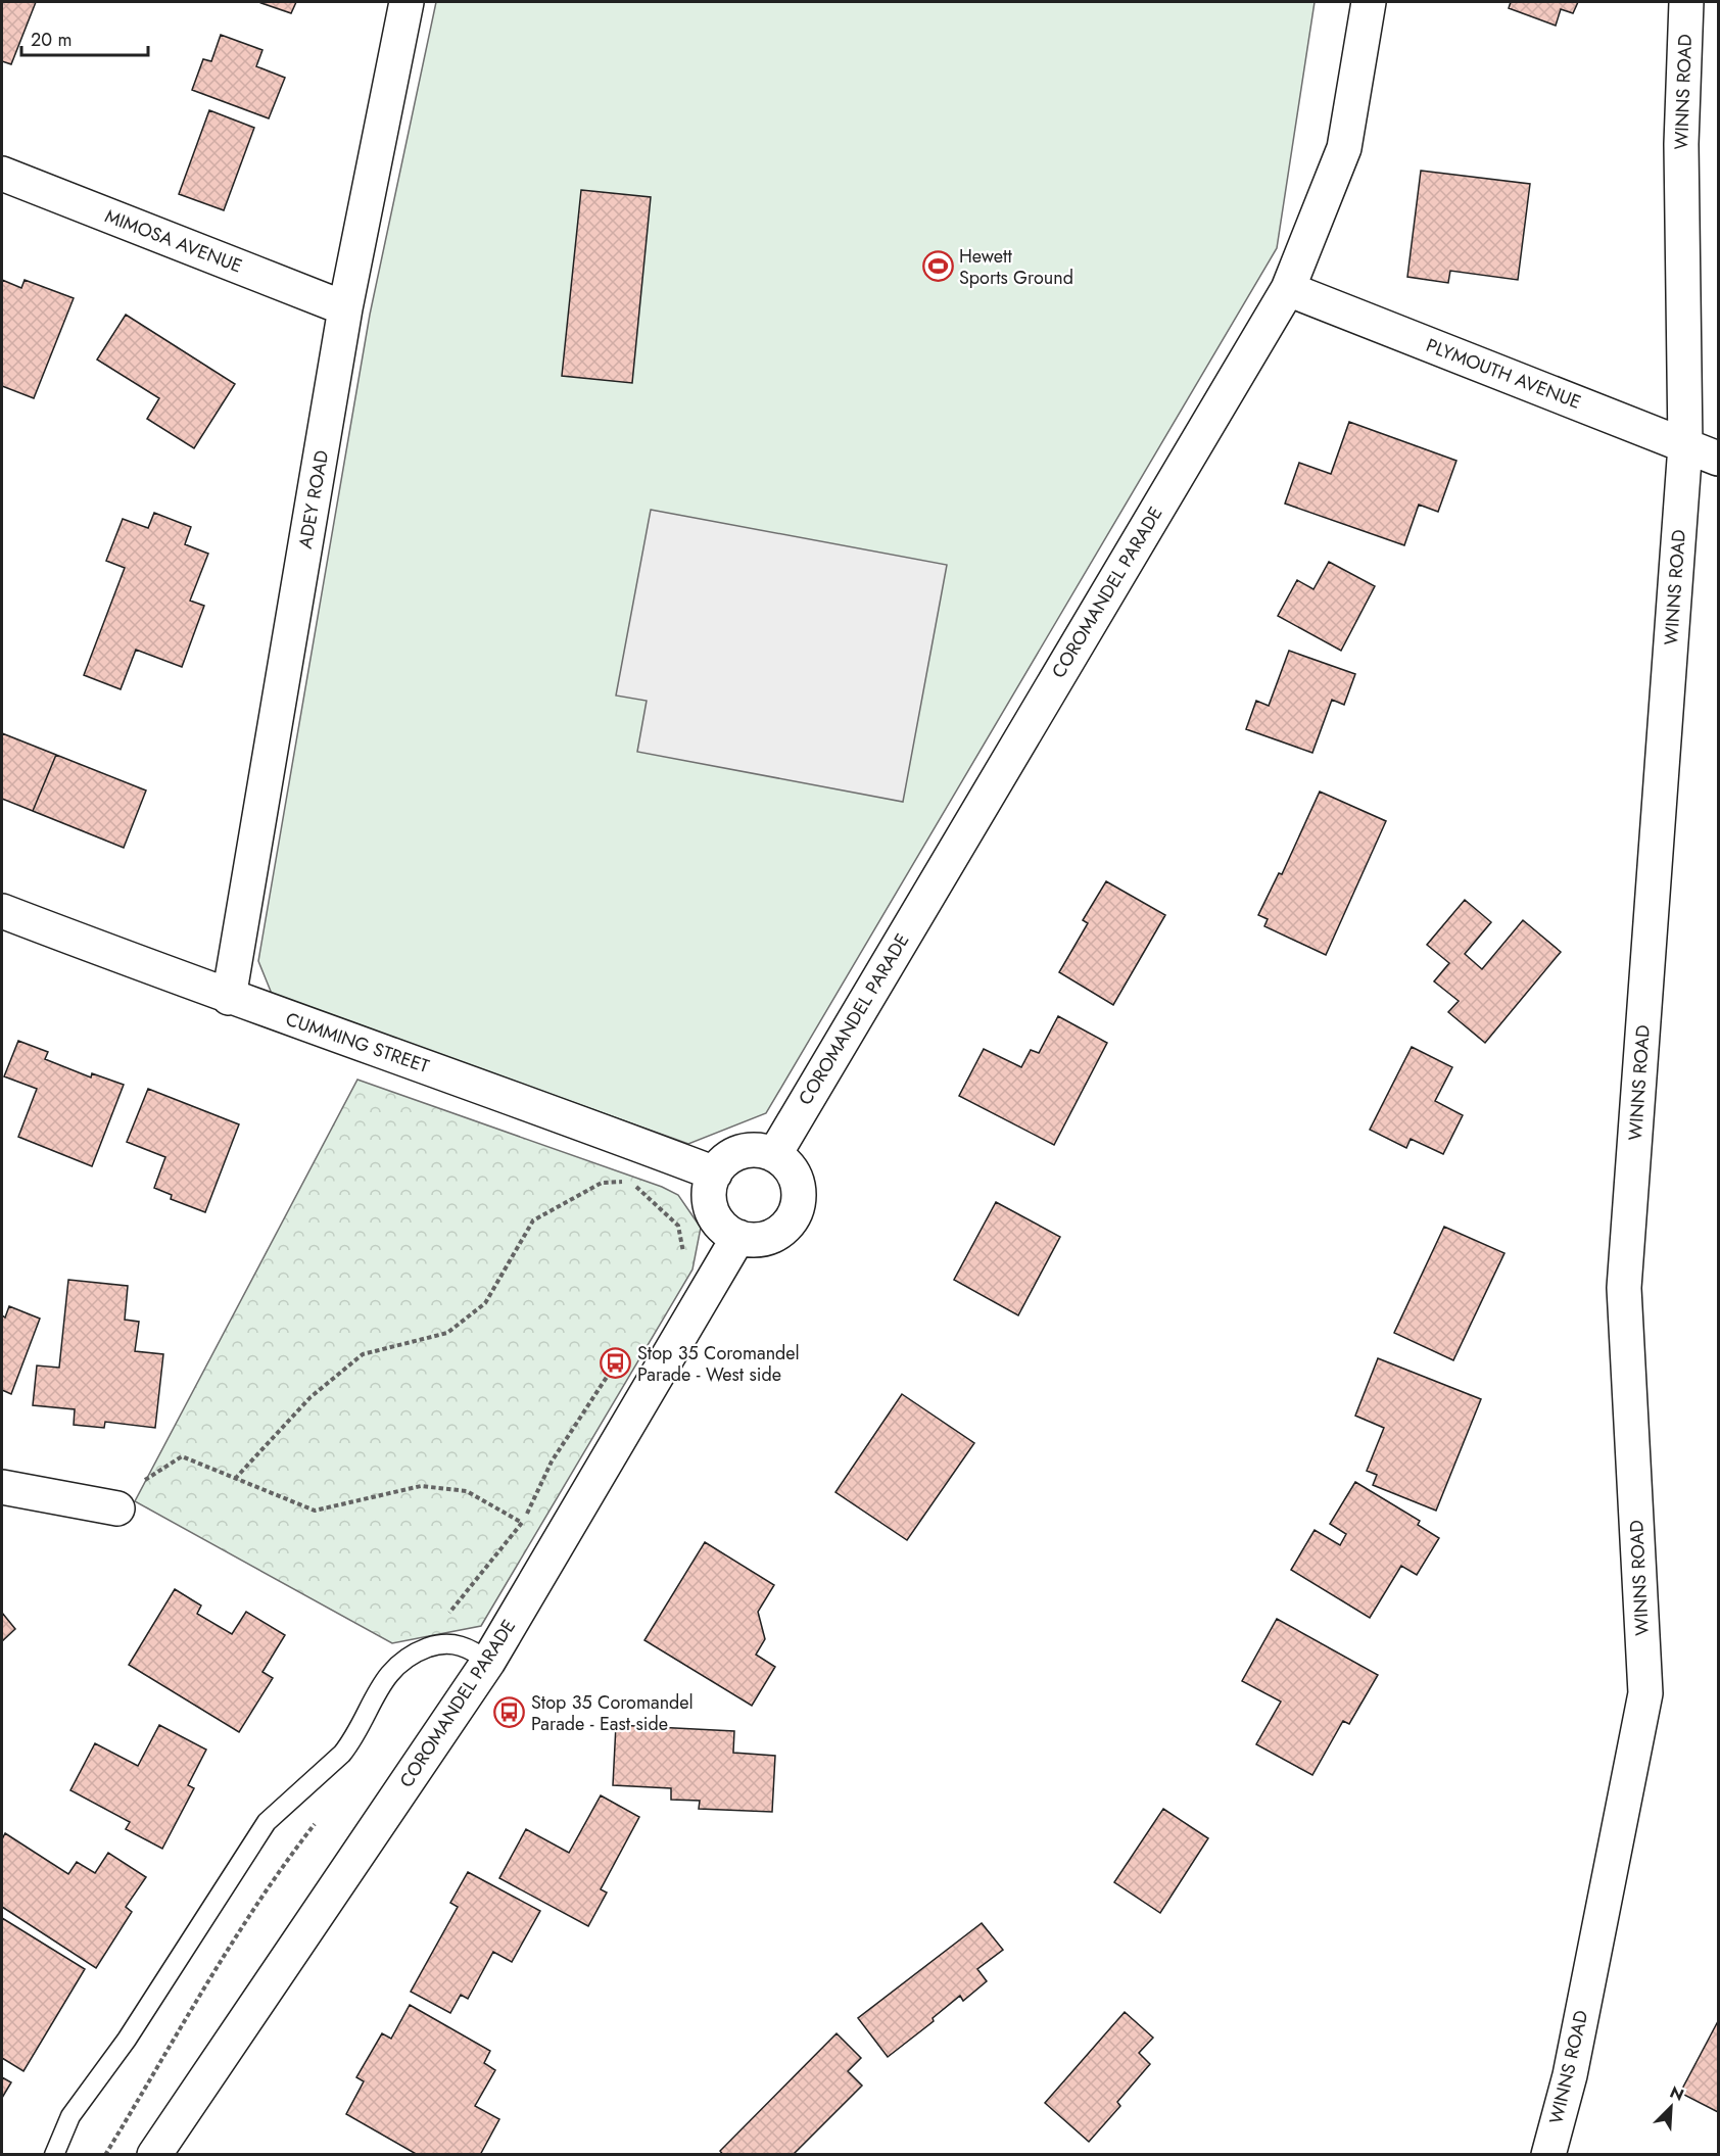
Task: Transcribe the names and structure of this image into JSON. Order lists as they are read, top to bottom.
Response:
{
  "streets": {
    "street": [
      "WINNS ROAD",
      "MIMOSA AVENUE",
      "PLYMOUTH AVENUE",
      "ADEY ROAD",
      "COROMANDEL PARADE",
      "CUMMING STREET"
    ]
  },
  "crossings": [
    ["WINNS ROAD", "PLYMOUTH AVENUE"],
    ["MIMOSA AVENUE", "ADEY ROAD"],
    ["PLYMOUTH AVENUE", "COROMANDEL PARADE"],
    ["ADEY ROAD", "CUMMING STREET"],
    ["COROMANDEL PARADE", "CUMMING STREET"]
  ],
  "places": {
    "sports": ["Hewett Sports Ground"],
    "bus stop": ["Stop 35 Coromandel Parade - West side", "Stop 35 Coromandel Parade - East side"]
  },
  "scale_bar": "20 m",
  "north": "top right"
}
